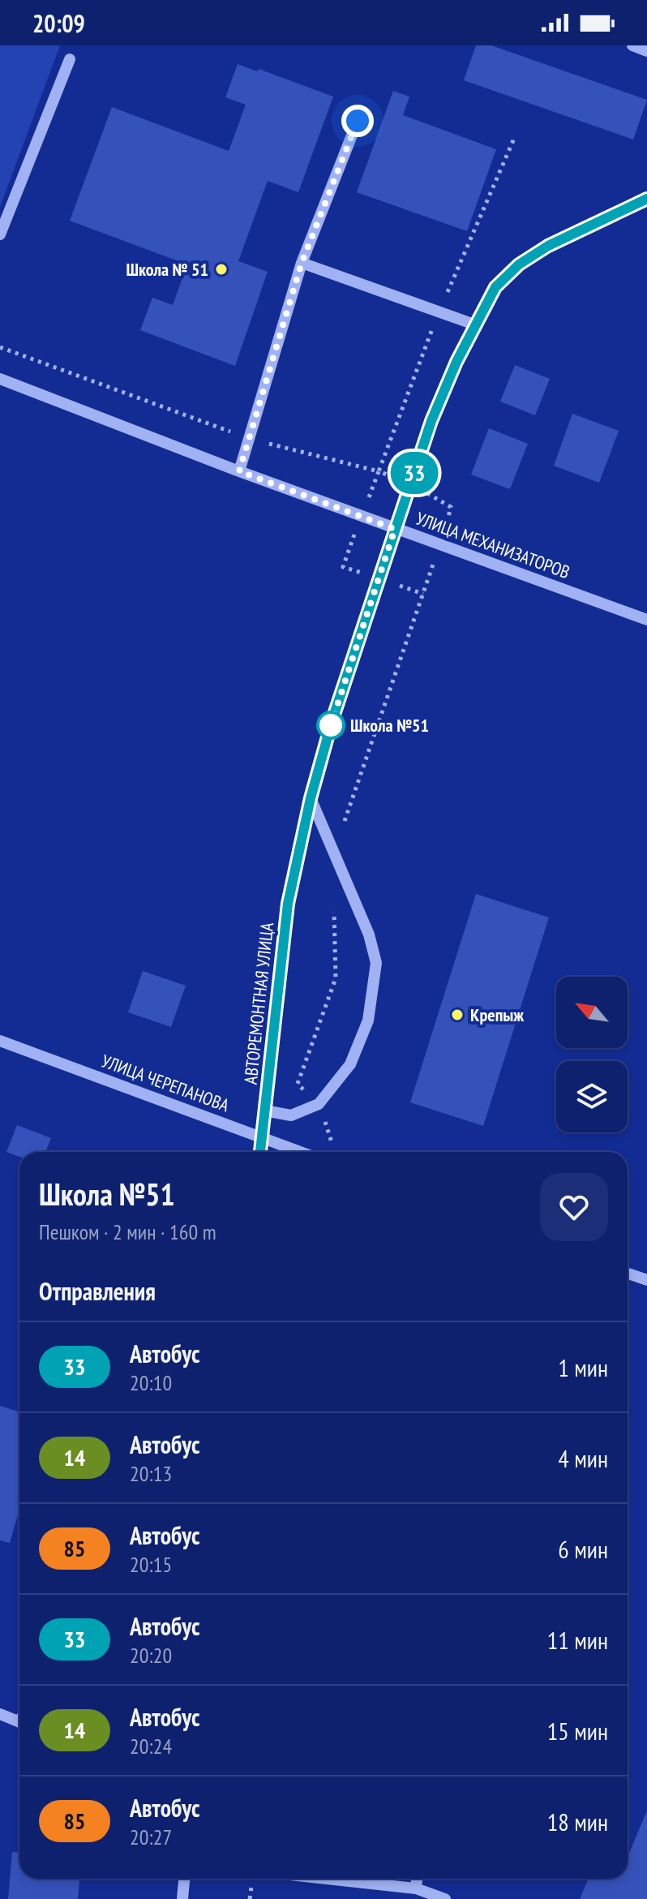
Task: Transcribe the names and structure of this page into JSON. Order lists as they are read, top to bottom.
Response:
{
  "streets": {
    "street": ["УЛИЦА МЕХАНИЗАТОРОВ", "АВТОРЕМОНТНАЯ УЛИЦА", "УЛИЦА ЧЕРЕПАНОВА"]
  },
  "crossings": [
    ["УЛИЦА МЕХАНИЗАТОРОВ", "АВТОРЕМОНТНАЯ УЛИЦА"],
    ["АВТОРЕМОНТНАЯ УЛИЦА", "УЛИЦА ЧЕРЕПАНОВА"]
  ],
  "places": ["Школа № 51", "Школа №51", "Крепыж"],
  "lines": ["bus line 33"],
  "north": "top left",
  "page": {
    "status": "20:09",
    "on_map": "33",
    "heading": [
      ["Школа №51", "Пешком · 2 мин · 160 m"],
      "Отправления"
    ],
    "list": [
      {
        "mark": "33",
        "name": "Автобус",
        "note": "20:10",
        "value": "1 мин"
      },
      {
        "mark": "14",
        "name": "Автобус",
        "note": "20:13",
        "value": "4 мин"
      },
      {
        "mark": "85",
        "name": "Автобус",
        "note": "20:15",
        "value": "6 мин"
      },
      {
        "mark": "33",
        "name": "Автобус",
        "note": "20:20",
        "value": "11 мин"
      },
      {
        "mark": "14",
        "name": "Автобус",
        "note": "20:24",
        "value": "15 мин"
      },
      {
        "mark": "85",
        "name": "Автобус",
        "note": "20:27",
        "value": "18 мин"
      }
    ]
  }
}
